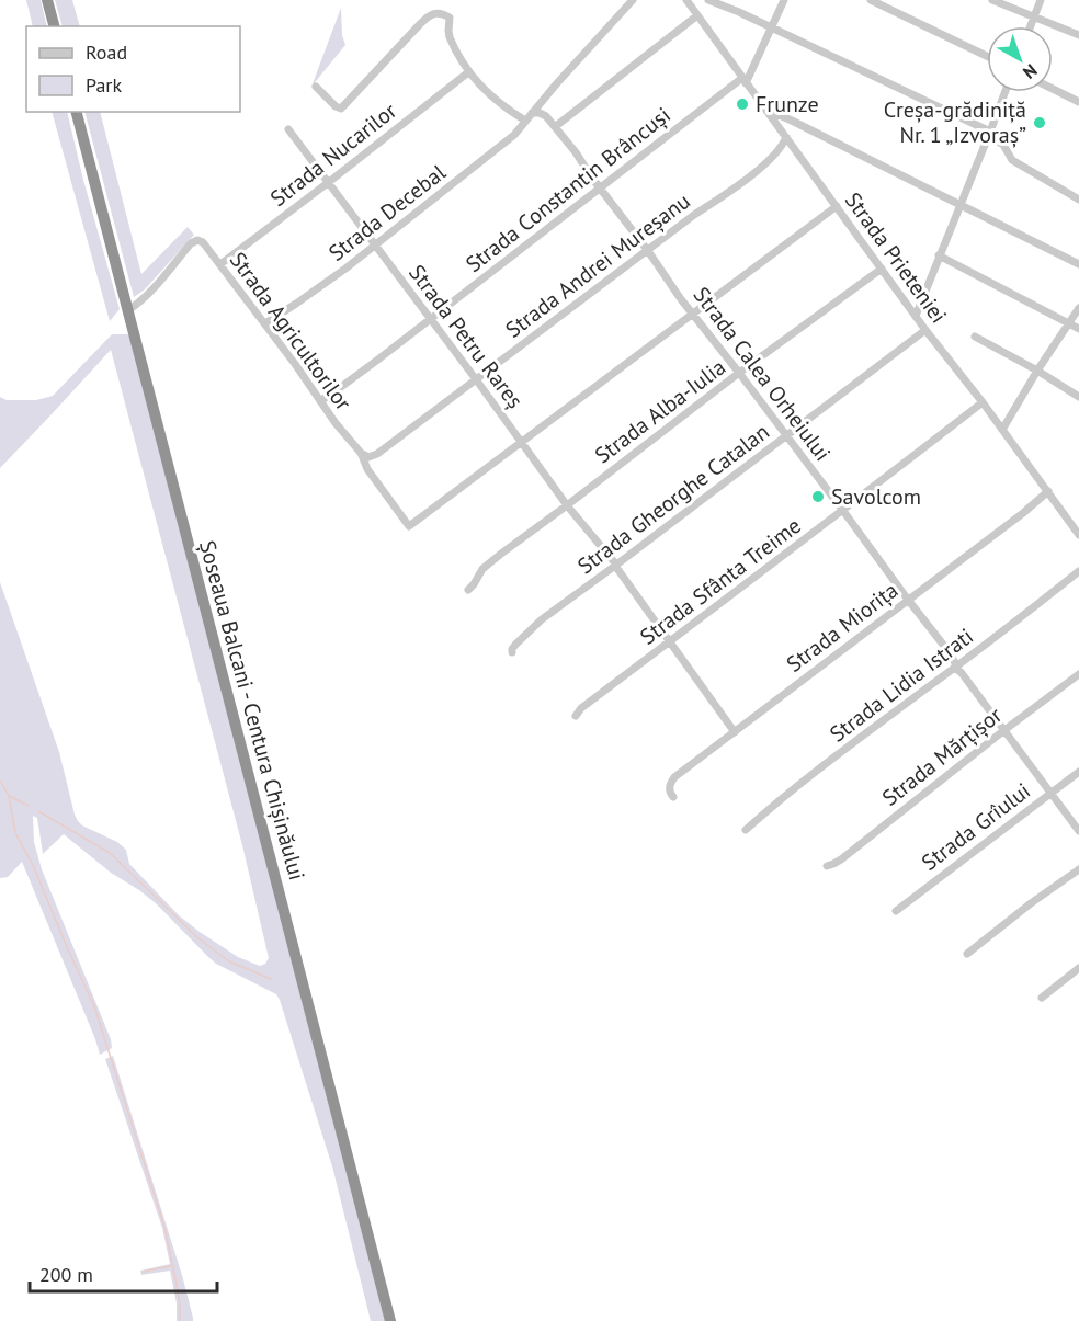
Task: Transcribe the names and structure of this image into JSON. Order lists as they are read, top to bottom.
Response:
{
  "streets": {
    "highway": ["Șoseaua Balcani - Centura Chișinăului"],
    "street": [
      "Strada Nucarilor",
      "Strada Constantin Brâncuși",
      "Strada Decebal",
      "Strada Prieteniei",
      "Strada Andrei Mureșanu",
      "Strada Agricultorilor",
      "Strada Petru Rareș",
      "Strada Calea Orheiului",
      "Strada Alba-Iulia",
      "Strada Gheorghe Catalan",
      "Strada Sfânta Treime",
      "Strada Miorița",
      "Strada Lidia Istrati",
      "Strada Mărțișor",
      "Strada Grîului"
    ]
  },
  "crossings": [
    ["Strada Nucarilor", "Strada Agricultorilor"],
    ["Strada Nucarilor", "Strada Petru Rareș"],
    ["Strada Constantin Brâncuși", "Strada Prieteniei"],
    ["Strada Constantin Brâncuși", "Strada Agricultorilor"],
    ["Strada Constantin Brâncuși", "Strada Petru Rareș"],
    ["Strada Constantin Brâncuși", "Strada Calea Orheiului"],
    ["Strada Decebal", "Strada Agricultorilor"],
    ["Strada Decebal", "Strada Petru Rareș"],
    ["Strada Prieteniei", "Strada Andrei Mureșanu"],
    ["Strada Prieteniei", "Strada Alba-Iulia"],
    ["Strada Prieteniei", "Strada Gheorghe Catalan"],
    ["Strada Prieteniei", "Strada Sfânta Treime"],
    ["Strada Prieteniei", "Strada Miorița"],
    ["Strada Andrei Mureșanu", "Strada Agricultorilor"],
    ["Strada Andrei Mureșanu", "Strada Petru Rareș"],
    ["Strada Andrei Mureșanu", "Strada Calea Orheiului"],
    ["Strada Agricultorilor", "Strada Petru Rareș"],
    ["Strada Agricultorilor", "Șoseaua Balcani - Centura Chișinăului"],
    ["Strada Petru Rareș", "Strada Alba-Iulia"],
    ["Strada Petru Rareș", "Strada Gheorghe Catalan"],
    ["Strada Petru Rareș", "Strada Sfânta Treime"],
    ["Strada Petru Rareș", "Strada Miorița"],
    ["Strada Calea Orheiului", "Strada Alba-Iulia"],
    ["Strada Calea Orheiului", "Strada Gheorghe Catalan"],
    ["Strada Calea Orheiului", "Strada Sfânta Treime"],
    ["Strada Calea Orheiului", "Strada Miorița"],
    ["Strada Calea Orheiului", "Strada Lidia Istrati"],
    ["Strada Calea Orheiului", "Strada Mărțișor"],
    ["Strada Calea Orheiului", "Strada Grîului"]
  ],
  "places": ["Frunze", "Creșa-grădiniță Nr. 1 „Izvoraș”", "Savolcom"],
  "legend": ["Road", "Park"],
  "scale_bar": "200 m",
  "north": "bottom right"
}
